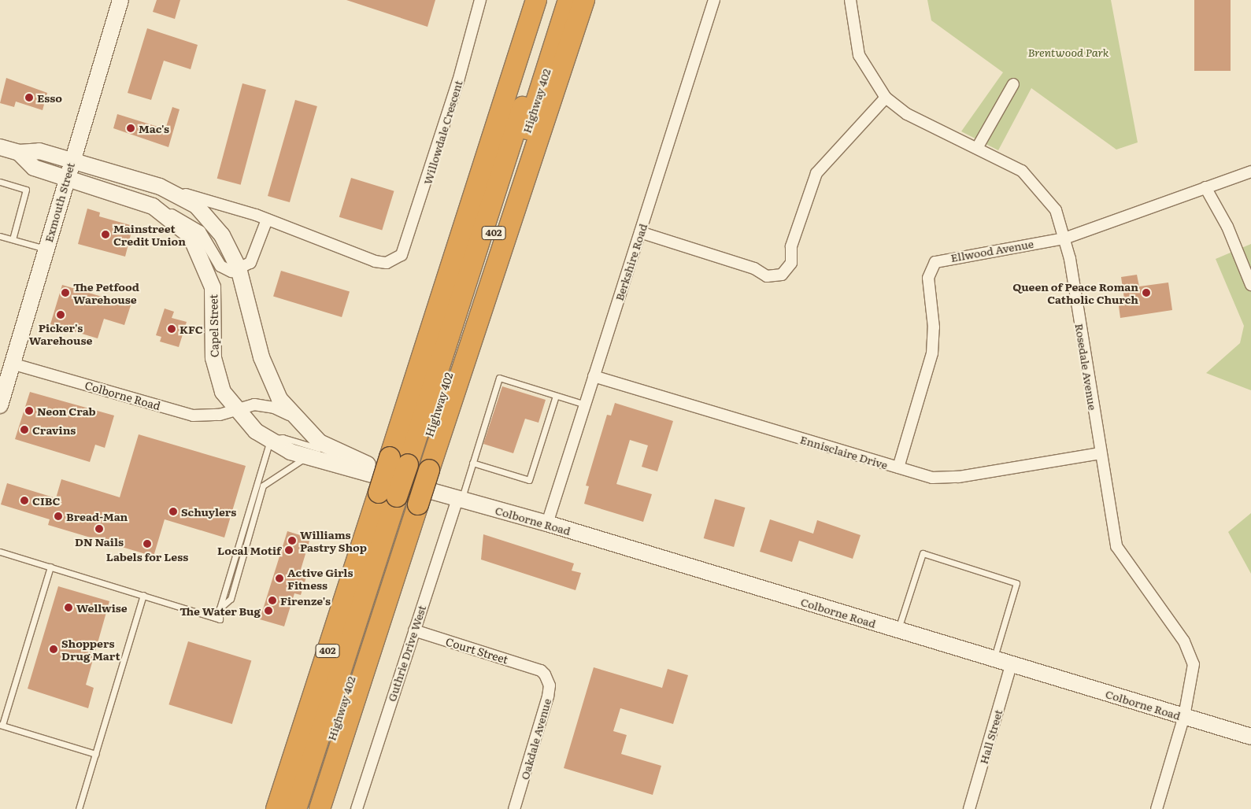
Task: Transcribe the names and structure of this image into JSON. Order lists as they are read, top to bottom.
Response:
{
  "streets": {
    "highway": ["Highway 402", "402"],
    "street": [
      "Willowdale Crescent",
      "Exmouth Street",
      "Ellwood Avenue",
      "Berkshire Road",
      "Capel Street",
      "Rosedale Avenue",
      "Colborne Road",
      "Ennisclaire Drive",
      "Court Street",
      "Guthrie Drive West",
      "Hall Street",
      "Oakdale Avenue"
    ]
  },
  "crossings": [
    ["Highway 402", "Colborne Road"],
    ["Willowdale Crescent", "Capel Street"],
    ["Exmouth Street", "Capel Street"],
    ["Exmouth Street", "Colborne Road"],
    ["Ellwood Avenue", "Rosedale Avenue"],
    ["Ellwood Avenue", "Ennisclaire Drive"],
    ["Berkshire Road", "Colborne Road"],
    ["Berkshire Road", "Ennisclaire Drive"],
    ["Capel Street", "Colborne Road"],
    ["Rosedale Avenue", "Colborne Road"],
    ["Rosedale Avenue", "Ennisclaire Drive"],
    ["Colborne Road", "Guthrie Drive West"],
    ["Colborne Road", "Hall Street"],
    ["Court Street", "Guthrie Drive West"],
    ["Court Street", "Oakdale Avenue"]
  ],
  "parks": ["Brentwood Park"],
  "places": [
    "Esso",
    "Mac's",
    "Mainstreet Credit Union",
    "The Petfood Warehouse",
    "Queen of Peace Roman Catholic Church",
    "Picker's Warehouse",
    "KFC",
    "Neon Crab",
    "Cravins",
    "CIBC",
    "Schuylers",
    "Bread-Man",
    "DN Nails",
    "Williams Pastry Shop",
    "Labels for Less",
    "Local Motif",
    "Active Girls Fitness",
    "Firenze's",
    "Wellwise",
    "The Water Bug",
    "Shoppers Drug Mart"
  ]
}
